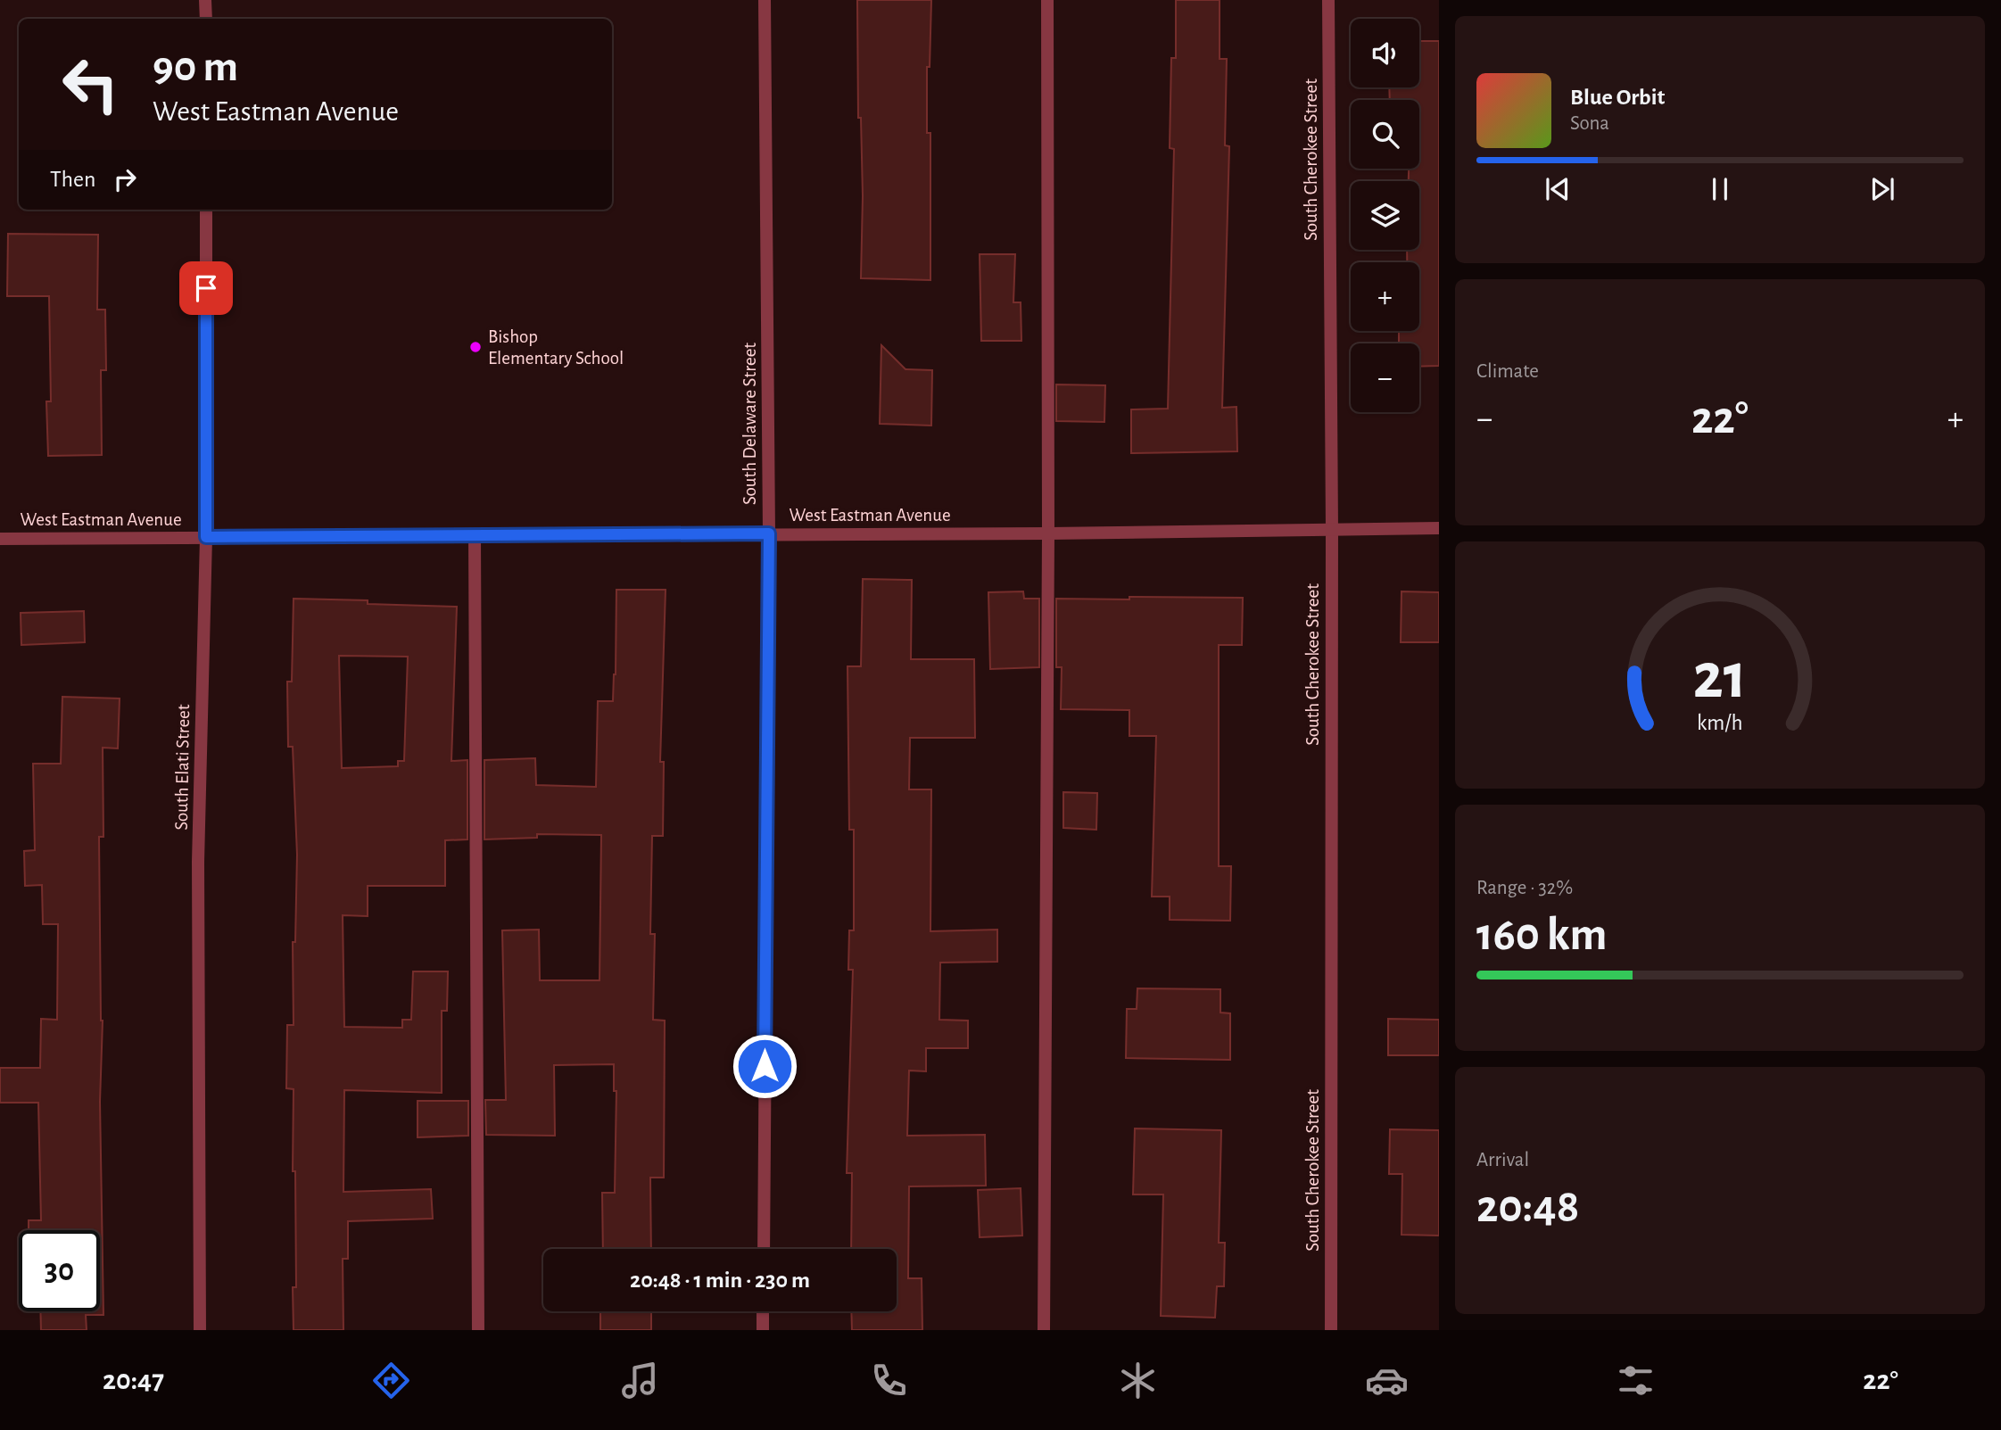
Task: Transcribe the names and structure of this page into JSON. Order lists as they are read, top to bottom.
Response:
{
  "streets": {
    "street": [
      "South Cherokee Street",
      "South Delaware Street",
      "West Eastman Avenue",
      "South Elati Street"
    ]
  },
  "crossings": [
    ["South Cherokee Street", "West Eastman Avenue"],
    ["South Delaware Street", "West Eastman Avenue"],
    ["West Eastman Avenue", "South Elati Street"]
  ],
  "places": ["Bishop Elementary School"],
  "page": {
    "map_buttons": ["+", "−"],
    "turn": ["90 m", "West Eastman Avenue"],
    "song": ["Blue Orbit", "Sona"],
    "then": "Then",
    "tile": [
      "Climate",
      ["Range · 32%", "160 km"],
      ["Arrival", "20:48"]
    ],
    "heat": ["−", "22°", "+"],
    "limit": "30",
    "trip": "20:48 · 1 min · 230 m",
    "tabs": ["20:47", "22°"],
    "gauge": ["21", "km/h"]
  }
}
